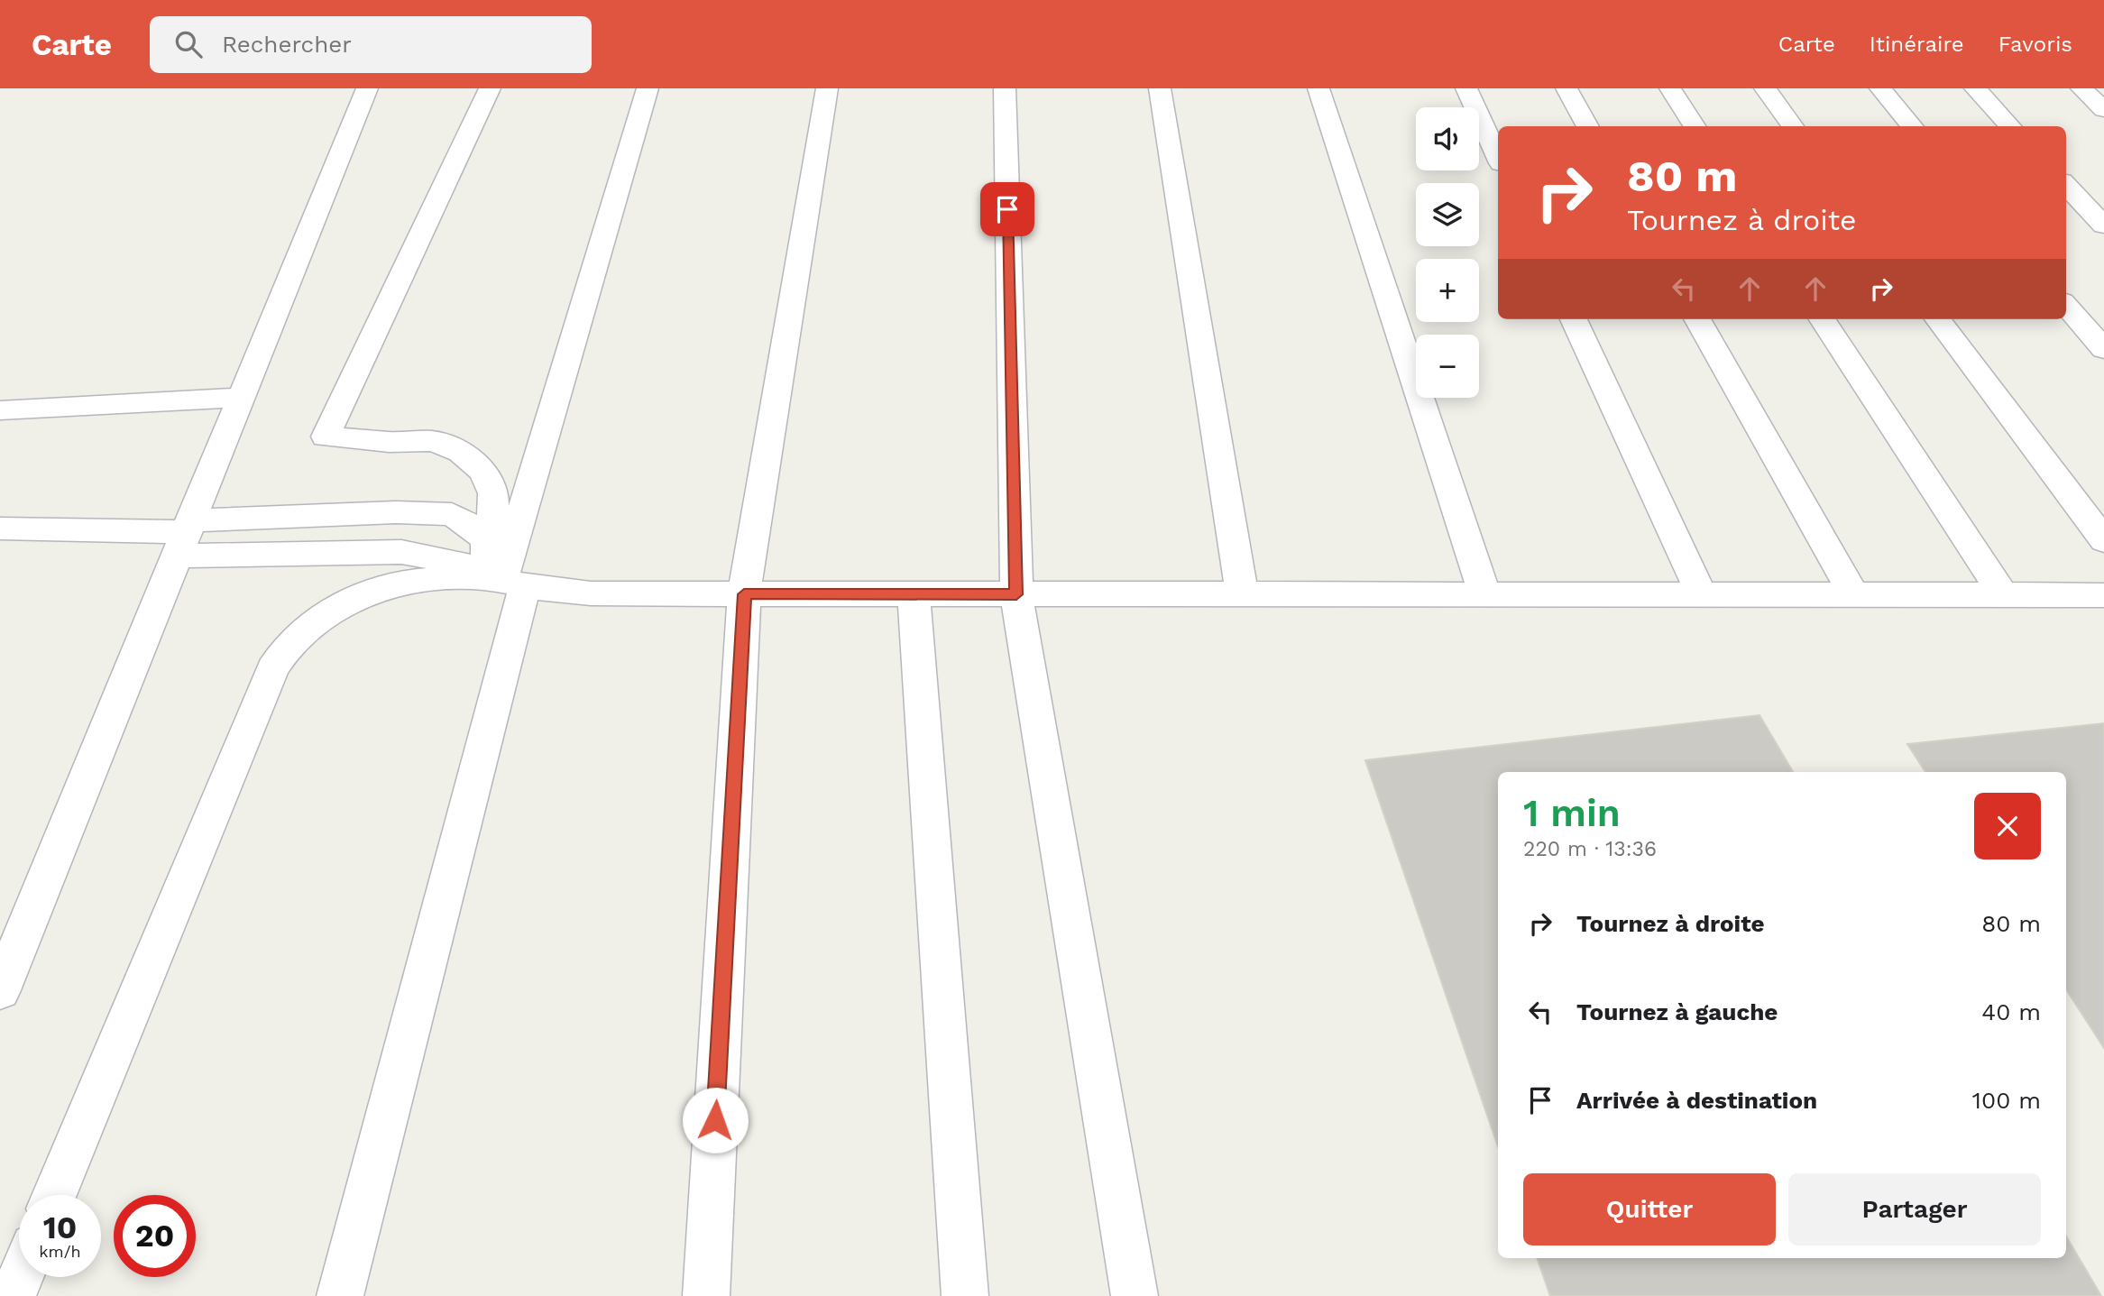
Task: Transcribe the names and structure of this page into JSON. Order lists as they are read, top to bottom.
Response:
{
  "page": {
    "header": "Carte",
    "search": "Rechercher",
    "nav": ["Carte", "Itinéraire", "Favoris"],
    "map_buttons": ["+", "−"],
    "turn": ["80 m", "Tournez à droite"],
    "heading": ["1 min", "220 m · 13:36"],
    "list": [
      {
        "name": "Tournez à droite",
        "value": "80 m"
      },
      {
        "name": "Tournez à gauche",
        "value": "40 m"
      },
      {
        "name": "Arrivée à destination",
        "value": "100 m"
      }
    ],
    "buttons": ["Quitter", "Partager"],
    "speed": "10 km/h",
    "limit": "20"
  }
}
